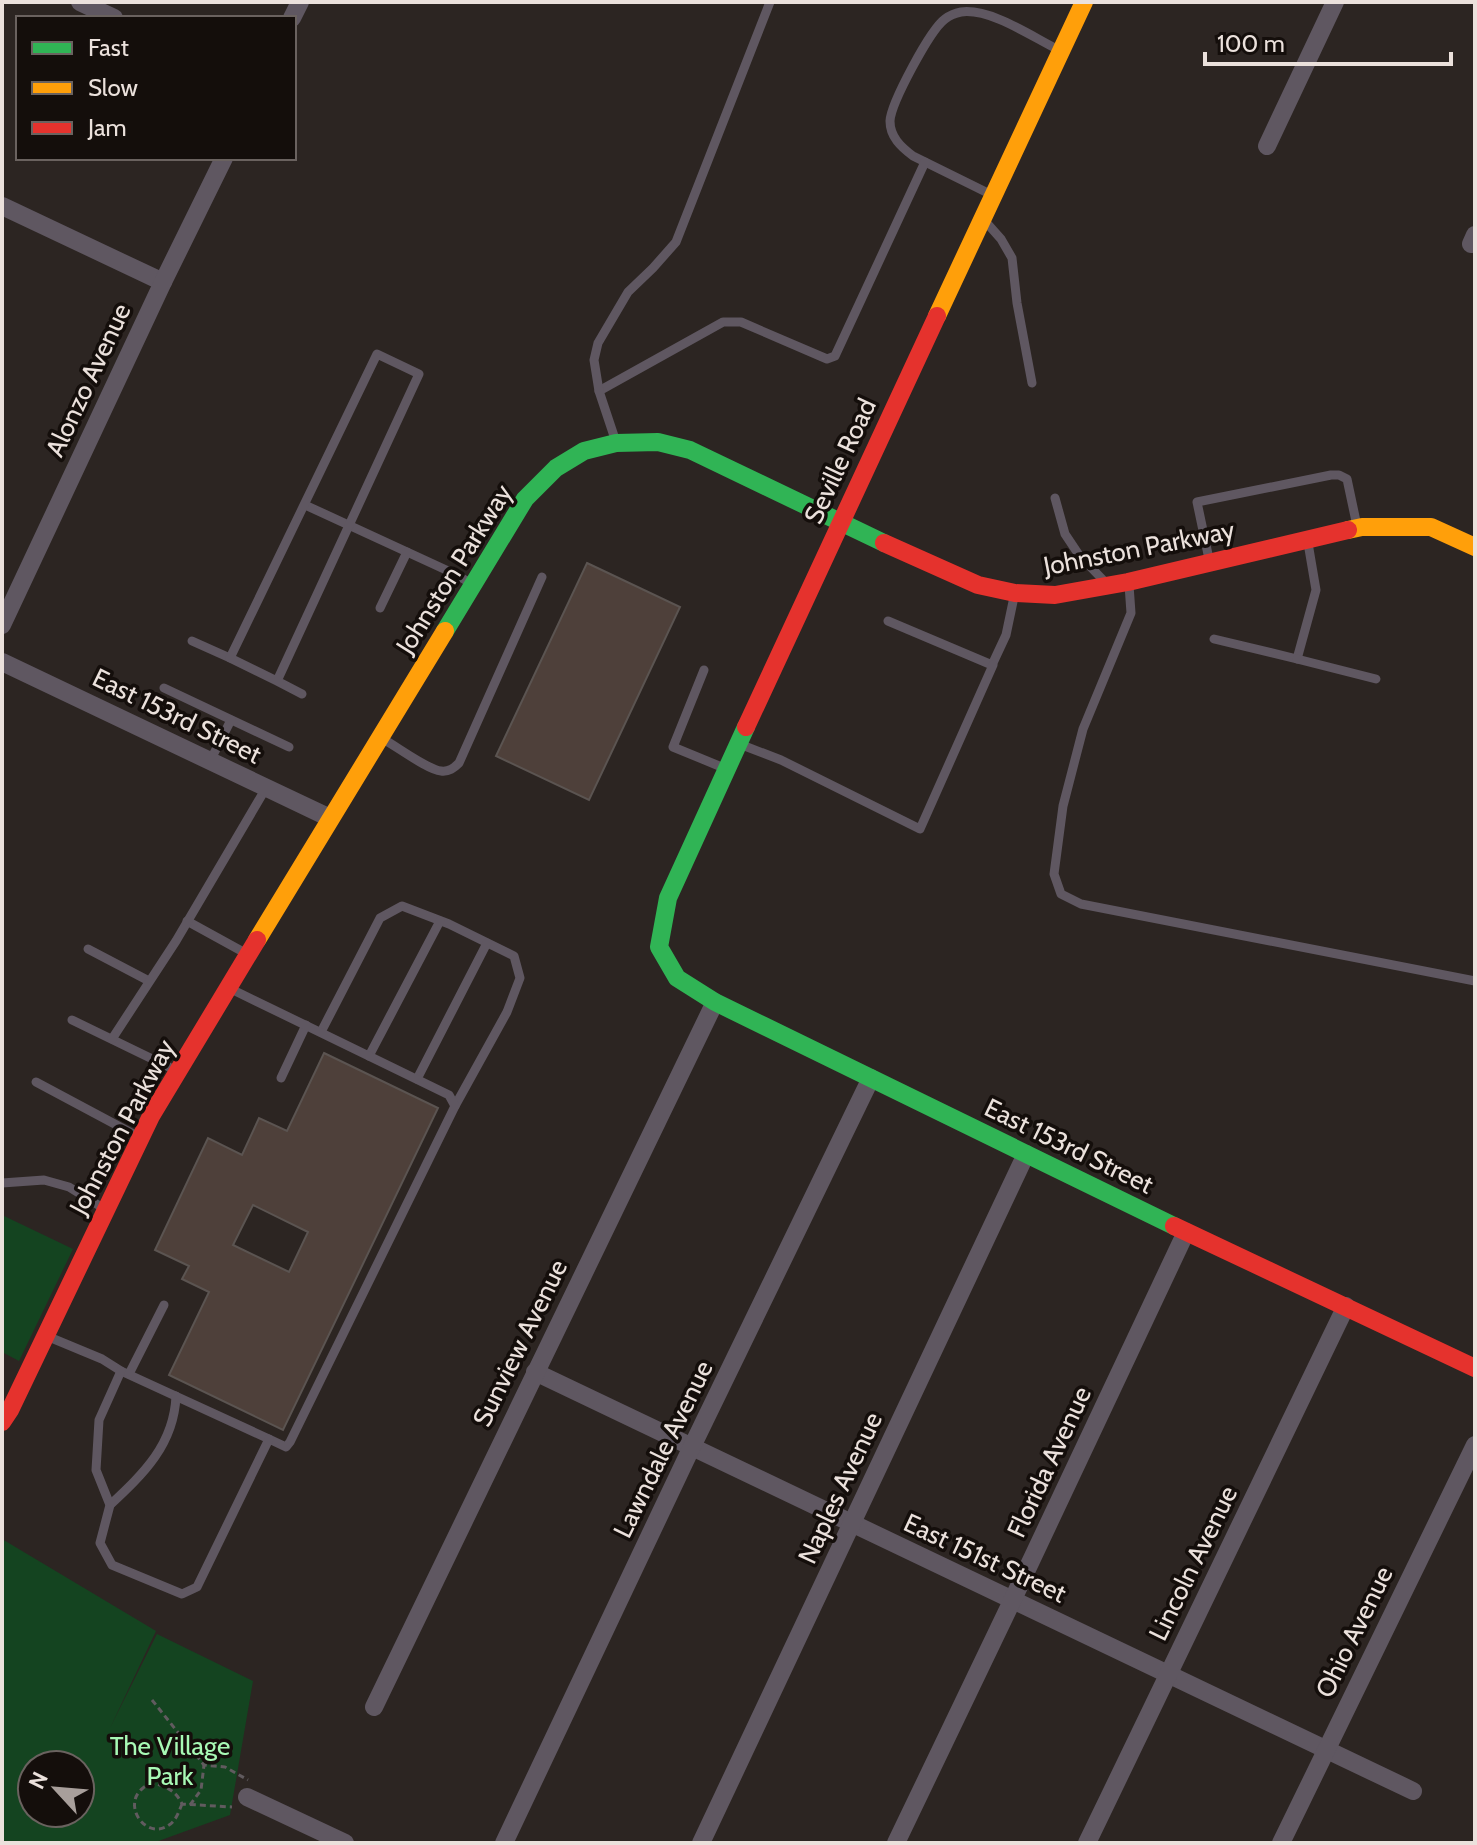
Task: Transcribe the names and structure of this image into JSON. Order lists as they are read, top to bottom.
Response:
{
  "streets": {
    "street": [
      "Alonzo Avenue",
      "Seville Road",
      "Johnston Parkway",
      "East 153rd Street",
      "Sunview Avenue",
      "Lawndale Avenue",
      "Florida Avenue",
      "Naples Avenue",
      "East 151st Street",
      "Lincoln Avenue",
      "Ohio Avenue"
    ]
  },
  "crossings": [
    ["Seville Road", "Johnston Parkway"],
    ["Seville Road", "East 153rd Street"],
    ["Johnston Parkway", "East 153rd Street"],
    ["East 153rd Street", "Sunview Avenue"],
    ["East 153rd Street", "Lawndale Avenue"],
    ["East 153rd Street", "Florida Avenue"],
    ["East 153rd Street", "Naples Avenue"],
    ["East 153rd Street", "Lincoln Avenue"],
    ["Sunview Avenue", "East 151st Street"],
    ["Lawndale Avenue", "East 151st Street"],
    ["Florida Avenue", "East 151st Street"],
    ["Naples Avenue", "East 151st Street"],
    ["East 151st Street", "Lincoln Avenue"],
    ["East 151st Street", "Ohio Avenue"]
  ],
  "parks": ["The Village Park"],
  "legend": ["Fast", "Slow", "Jam"],
  "scale_bar": "100 m",
  "north": "top left"
}
